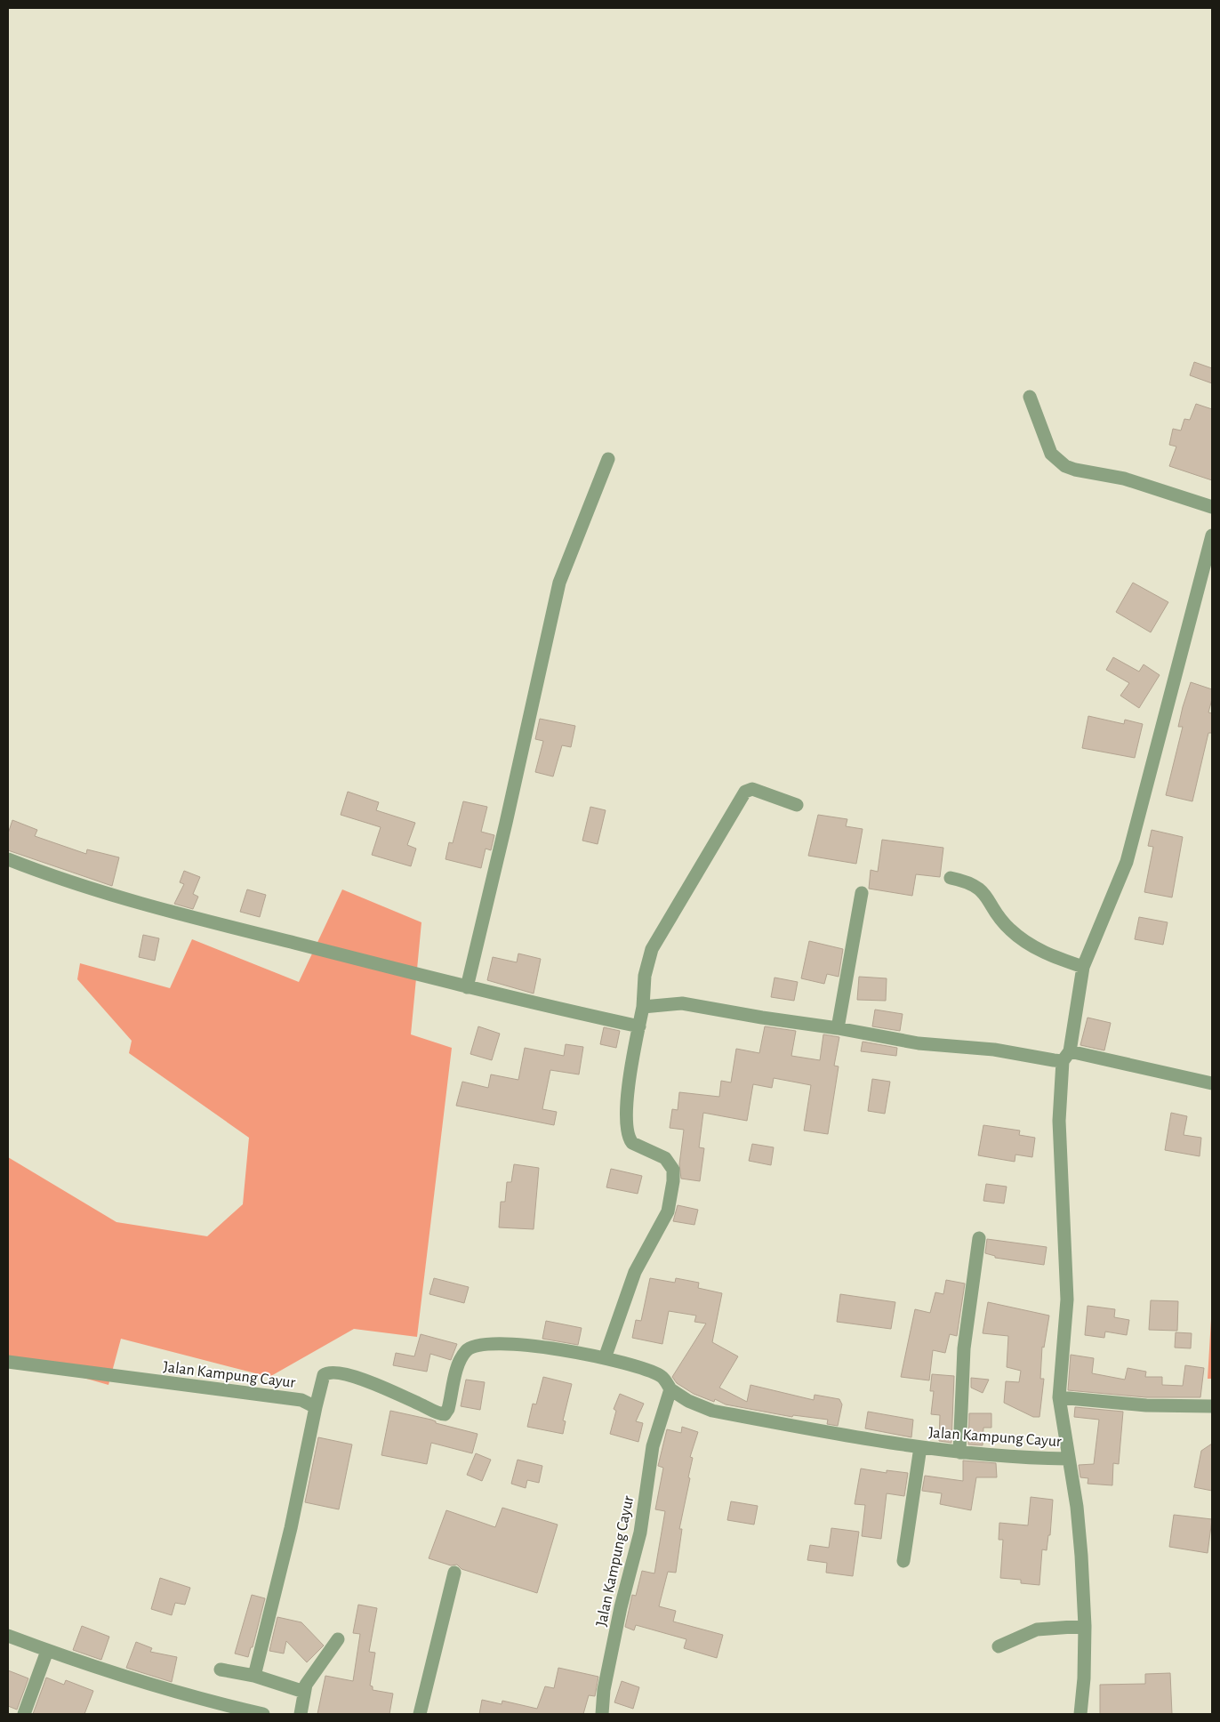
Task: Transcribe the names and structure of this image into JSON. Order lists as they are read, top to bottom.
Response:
{
  "streets": {
    "street": ["Jalan Kampung Cayur"]
  }
}
